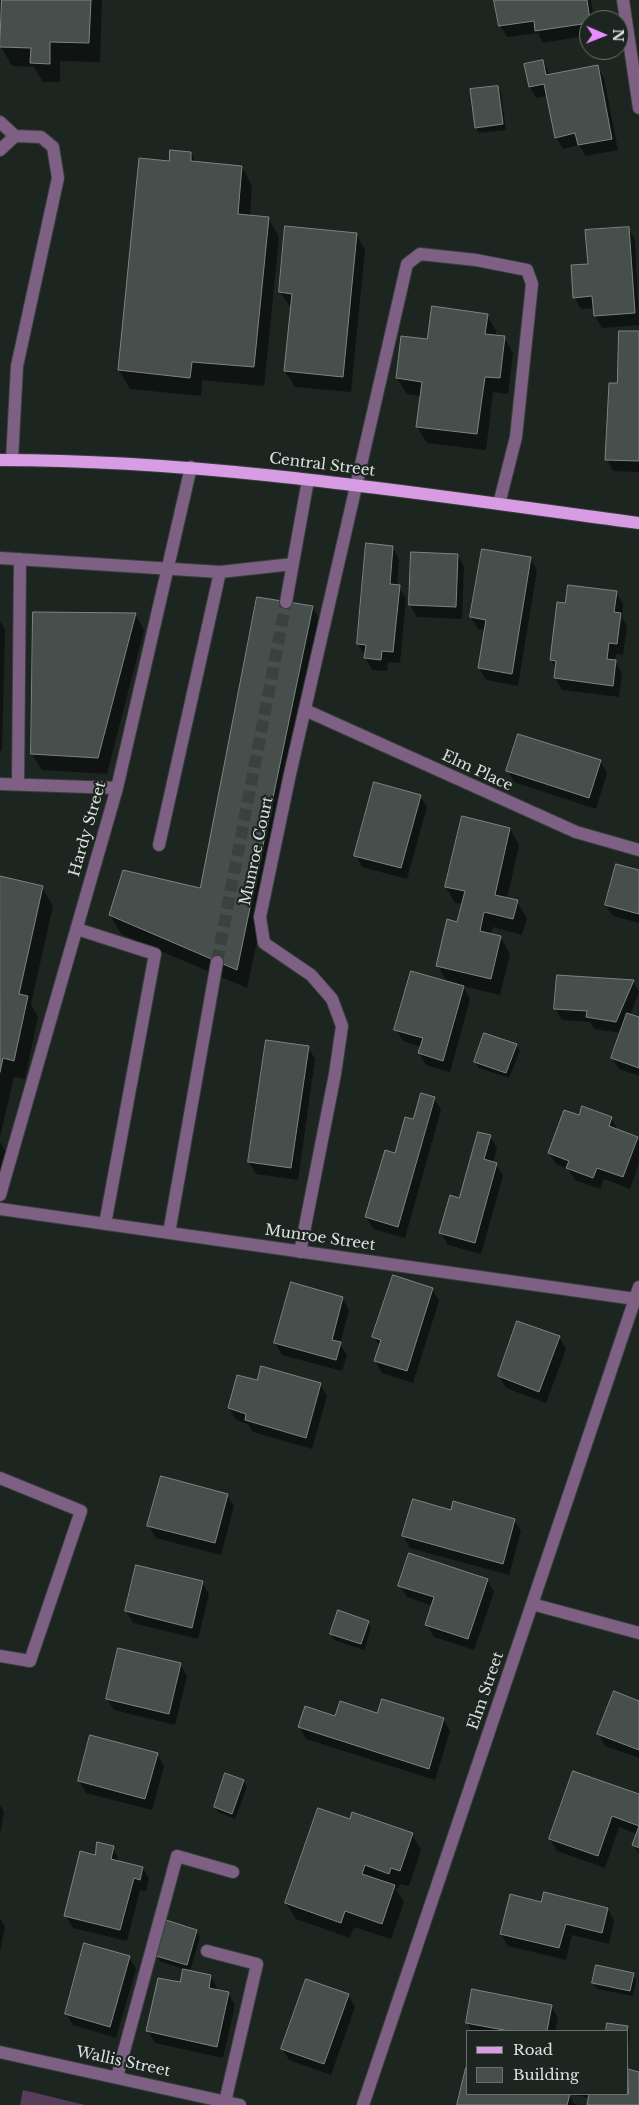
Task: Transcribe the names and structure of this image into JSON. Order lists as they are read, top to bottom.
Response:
{
  "streets": {
    "main road": ["Central Street"],
    "street": [
      "Elm Place",
      "Hardy Street",
      "Munroe Court",
      "Munroe Street",
      "Elm Street",
      "Wallis Street"
    ]
  },
  "crossings": [
    ["Central Street", "Hardy Street"],
    ["Central Street", "Munroe Court"],
    ["Elm Place", "Munroe Court"],
    ["Munroe Court", "Munroe Street"],
    ["Munroe Street", "Elm Street"]
  ],
  "legend": ["Road", "Building"],
  "north": "right"
}
